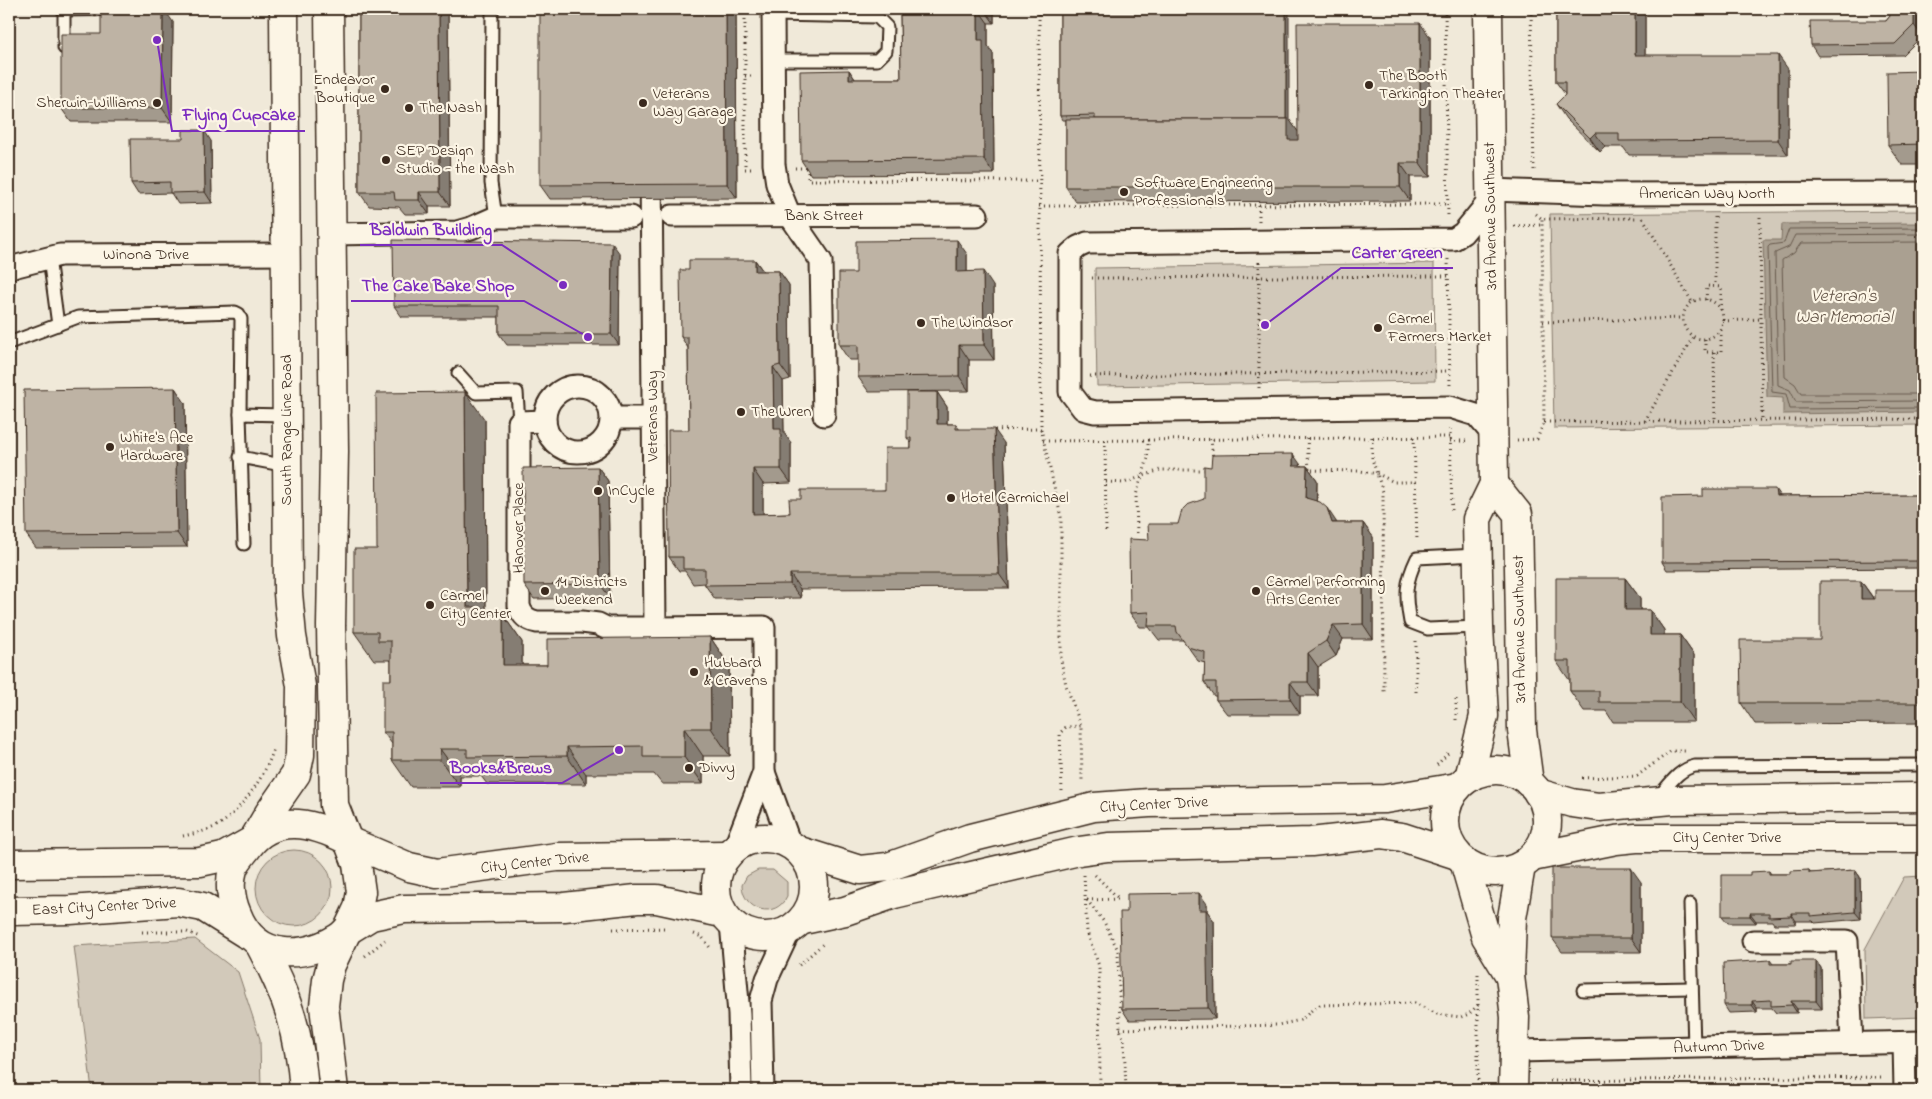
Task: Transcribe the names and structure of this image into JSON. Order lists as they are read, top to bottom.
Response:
{
  "streets": {
    "street": [
      "American Way North",
      "Bank Street",
      "3rd Avenue Southwest",
      "Winona Drive",
      "Veterans Way",
      "South Range Line Road",
      "Hanover Place",
      "City Center Drive",
      "East City Center Drive",
      "Autumn Drive"
    ]
  },
  "crossings": [
    ["American Way North", "3rd Avenue Southwest"],
    ["3rd Avenue Southwest", "City Center Drive"],
    ["Winona Drive", "South Range Line Road"],
    ["Veterans Way", "Hanover Place"],
    ["South Range Line Road", "City Center Drive"],
    ["South Range Line Road", "East City Center Drive"],
    ["City Center Drive", "East City Center Drive"]
  ],
  "water": ["Veteran's War Memorial"],
  "places": [
    "Flying Cupcake",
    "The Booth Tarkington Theater",
    "Endeavor Boutique",
    "Sherwin-Williams",
    "Veterans Way Garage",
    "The Nash",
    "SEP Design Studio - the Nash",
    "Software Engineering Professionals",
    "Baldwin Building",
    "The Windsor",
    "Carter Green",
    "Carmel Farmers Market",
    "The Cake Bake Shop",
    "The Wren",
    "White's Ace Hardware",
    "InCycle",
    "Hotel Carmichael",
    "14 Districts Weekend",
    "Carmel Performing Arts Center",
    "Carmel City Center",
    "Hubbard & Cravens",
    "Books&Brews",
    "Divvy"
  ]
}
